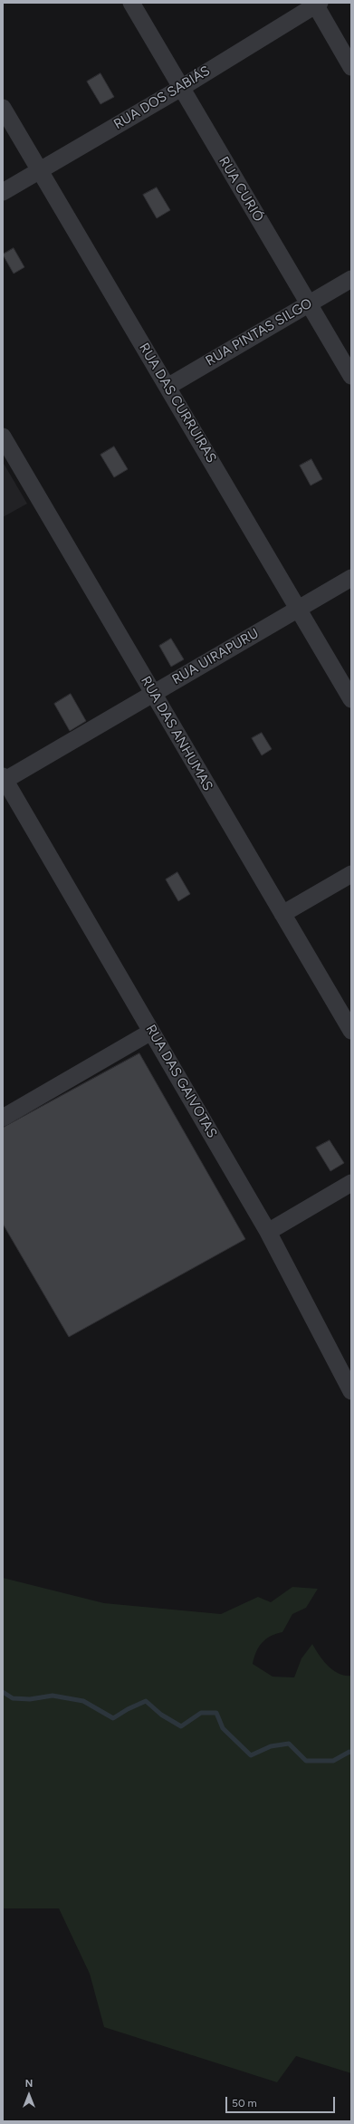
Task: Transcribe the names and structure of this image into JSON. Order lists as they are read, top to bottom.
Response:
{
  "streets": {
    "street": [
      "RUA DOS SABIÁS",
      "RUA CURIÓ",
      "RUA PINTAS SILGO",
      "RUA DAS CURRUIRAS",
      "RUA UIRAPURU",
      "RUA DAS ANHUMAS",
      "RUA DAS GAIVOTAS"
    ]
  },
  "crossings": [
    ["RUA DOS SABIÁS", "RUA CURIÓ"],
    ["RUA DOS SABIÁS", "RUA DAS CURRUIRAS"],
    ["RUA CURIÓ", "RUA PINTAS SILGO"],
    ["RUA PINTAS SILGO", "RUA DAS CURRUIRAS"],
    ["RUA DAS CURRUIRAS", "RUA UIRAPURU"],
    ["RUA UIRAPURU", "RUA DAS ANHUMAS"],
    ["RUA UIRAPURU", "RUA DAS GAIVOTAS"]
  ],
  "scale_bar": "50 m",
  "north": "top"
}
